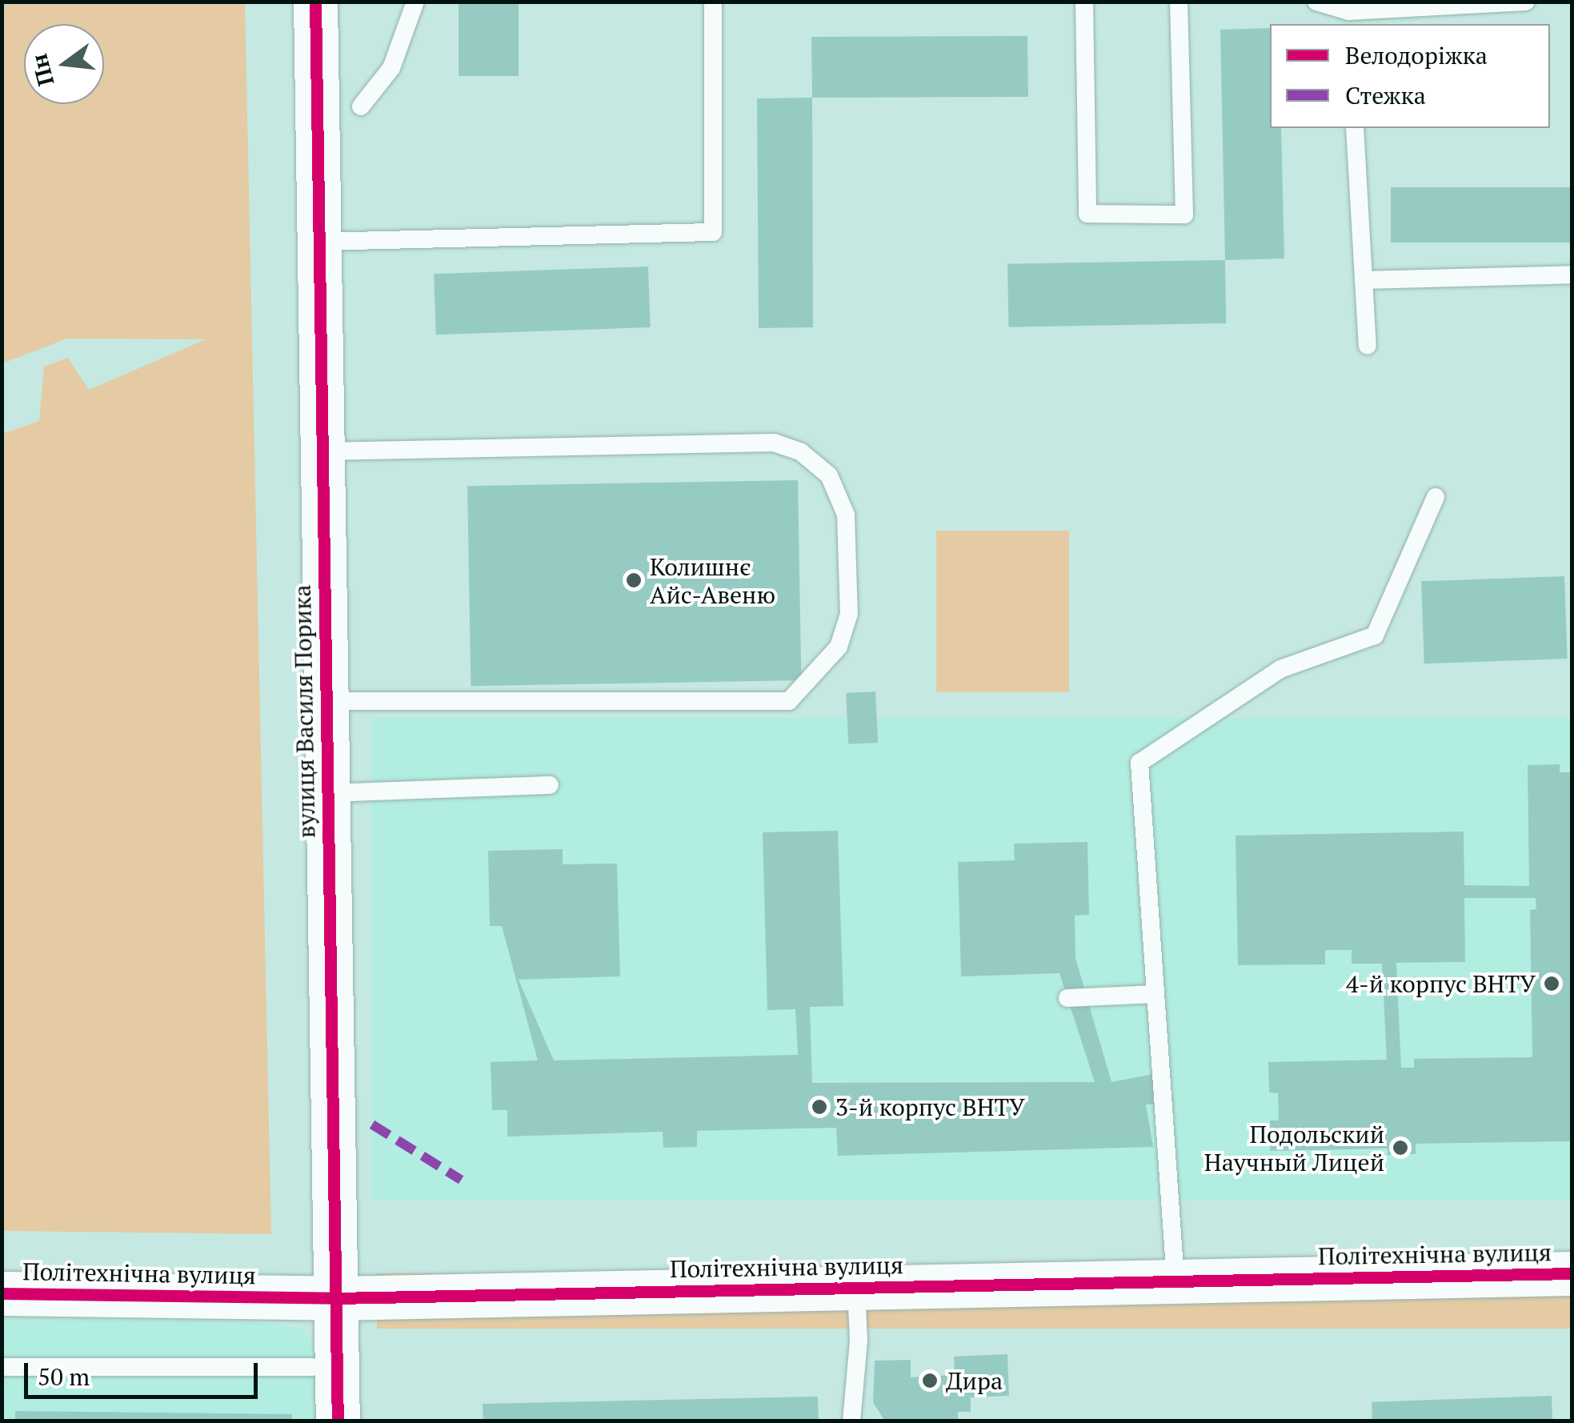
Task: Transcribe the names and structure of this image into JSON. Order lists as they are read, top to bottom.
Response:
{
  "streets": {
    "street": ["вулиця Василя Порика", "Політехнічна вулиця"]
  },
  "crossings": [
    ["вулиця Василя Порика", "Політехнічна вулиця"]
  ],
  "places": [
    "Колишнє Айс-Авеню",
    "4-й корпус ВНТУ",
    "3-й корпус ВНТУ",
    "Подольский Научный Лицей",
    "Дира"
  ],
  "legend": ["Велодоріжка", "Стежка"],
  "scale_bar": "50 m",
  "north": "left"
}
